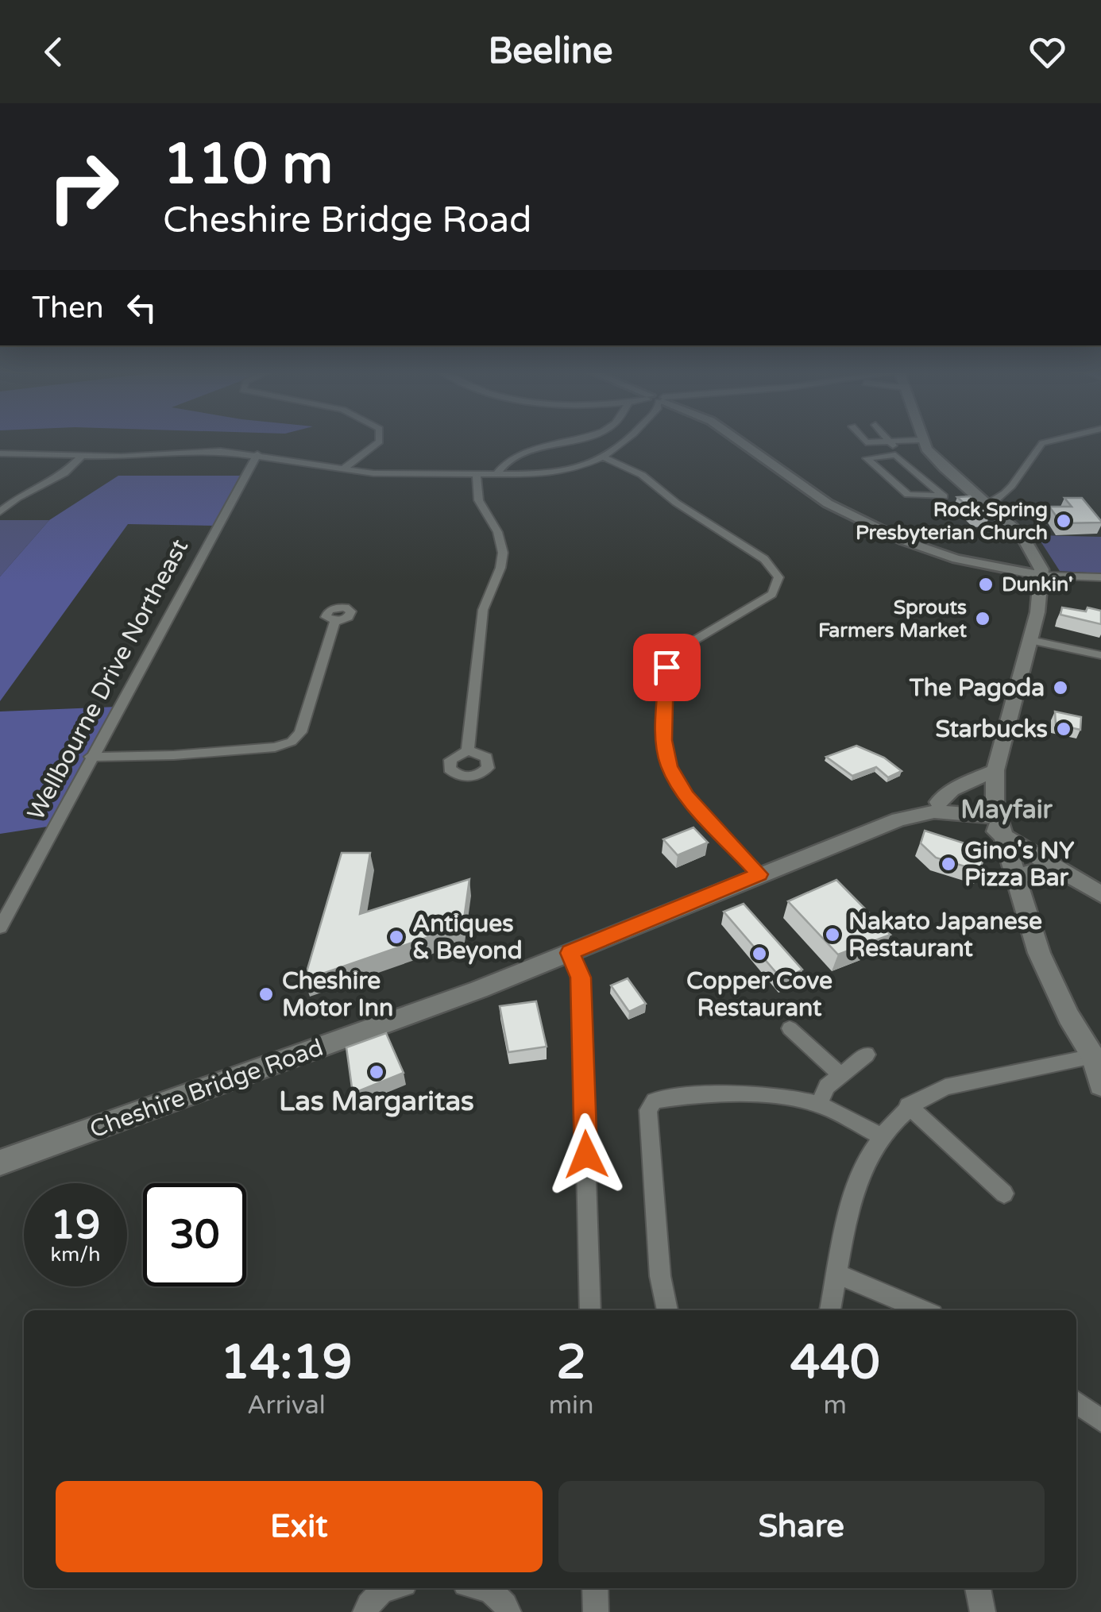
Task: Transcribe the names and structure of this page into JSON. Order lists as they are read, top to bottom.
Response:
{
  "streets": {
    "main road": ["Cheshire Bridge Road"],
    "street": ["Wellbourne Drive Northeast"]
  },
  "districts": ["Mayfair"],
  "places": [
    "Rock Spring Presbyterian Church",
    "Dunkin'",
    "Sprouts Farmers Market",
    "The Pagoda",
    "Starbucks",
    "Gino's NY Pizza Bar",
    "Nakato Japanese Restaurant",
    "Antiques & Beyond",
    "Copper Cove Restaurant",
    "Cheshire Motor Inn",
    "Las Margaritas"
  ],
  "page": {
    "header": "Beeline",
    "turn": ["110 m", "Cheshire Bridge Road"],
    "then": "Then",
    "speed": "19 km/h",
    "limit": "30",
    "eta": [
      "14:19",
      "Arrival",
      "2",
      "min",
      "440",
      "m"
    ],
    "buttons": ["Exit", "Share"]
  }
}
